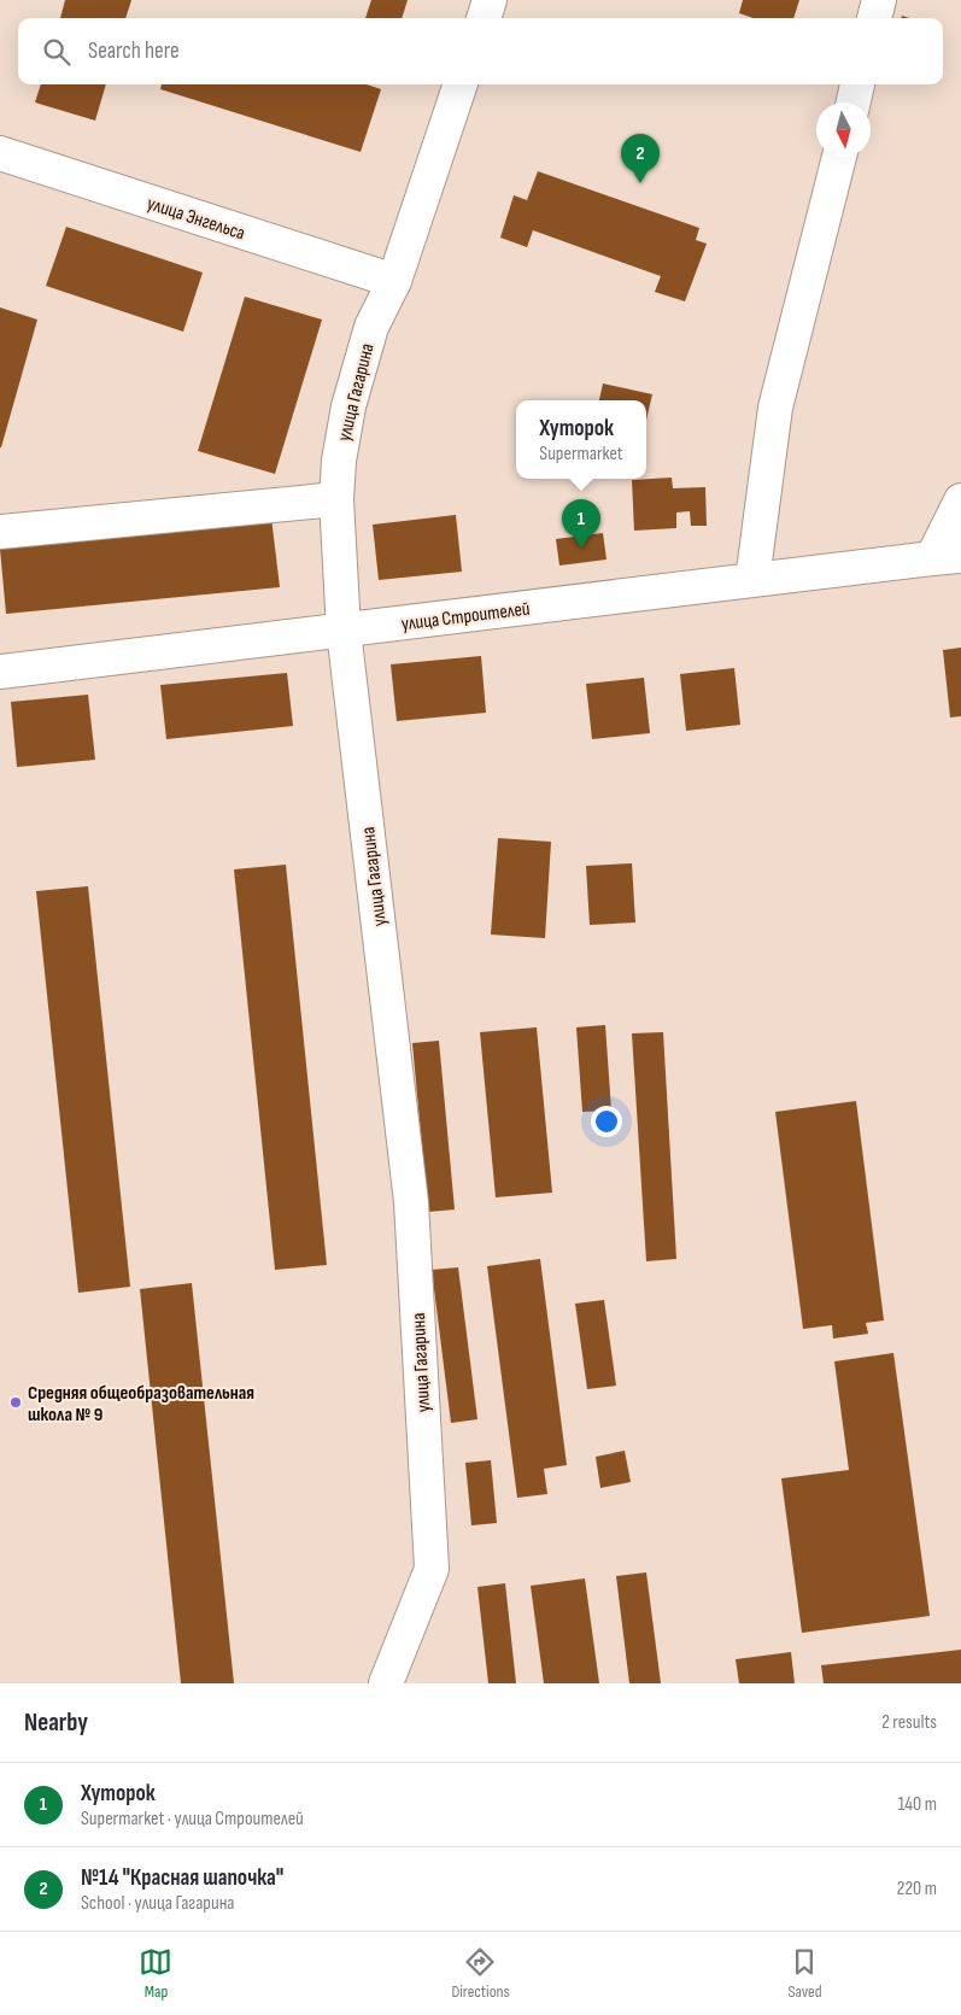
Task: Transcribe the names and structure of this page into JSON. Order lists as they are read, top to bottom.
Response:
{
  "streets": {
    "street": ["улица Энгельса", "улица Гагарина", "улица Строителей"]
  },
  "crossings": [
    ["улица Энгельса", "улица Гагарина"],
    ["улица Гагарина", "улица Строителей"]
  ],
  "places": ["Средняя общеобразовательная школа № 9"],
  "north": "bottom",
  "page": {
    "search": "Search here",
    "pins": ["2", "1"],
    "popup": ["Хуторок", "Supermarket"],
    "heading": ["Nearby", "2 results"],
    "list": [
      {
        "mark": "1",
        "name": "Хуторок",
        "note": "Supermarket · улица Строителей",
        "value": "140 m"
      },
      {
        "mark": "2",
        "name": "№14 \"Красная шапочка\"",
        "note": "School · улица Гагарина",
        "value": "220 m"
      }
    ],
    "nav": ["Map", "Directions", "Saved"]
  }
}
